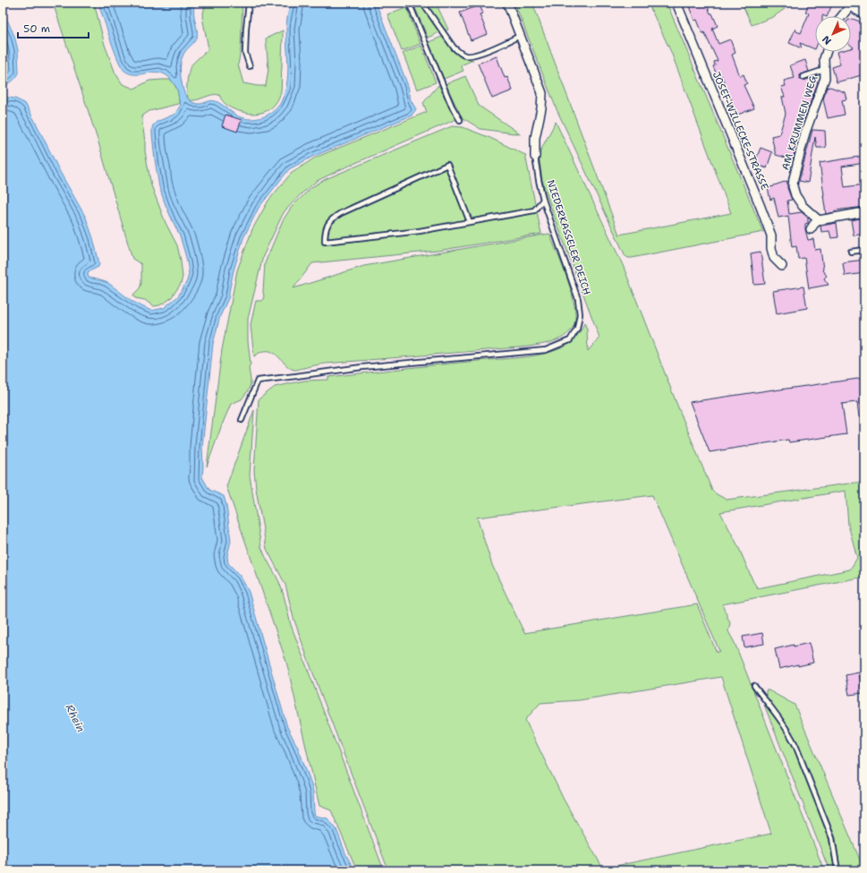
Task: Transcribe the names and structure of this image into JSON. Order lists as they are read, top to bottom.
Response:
{
  "streets": {
    "street": ["AM KRUMMEN WEG", "JOSEF-WILLECKE-STRASSE", "NIEDERKASSELER DEICH"]
  },
  "water": ["Rhein"],
  "scale_bar": "50 m",
  "north": "bottom left"
}
